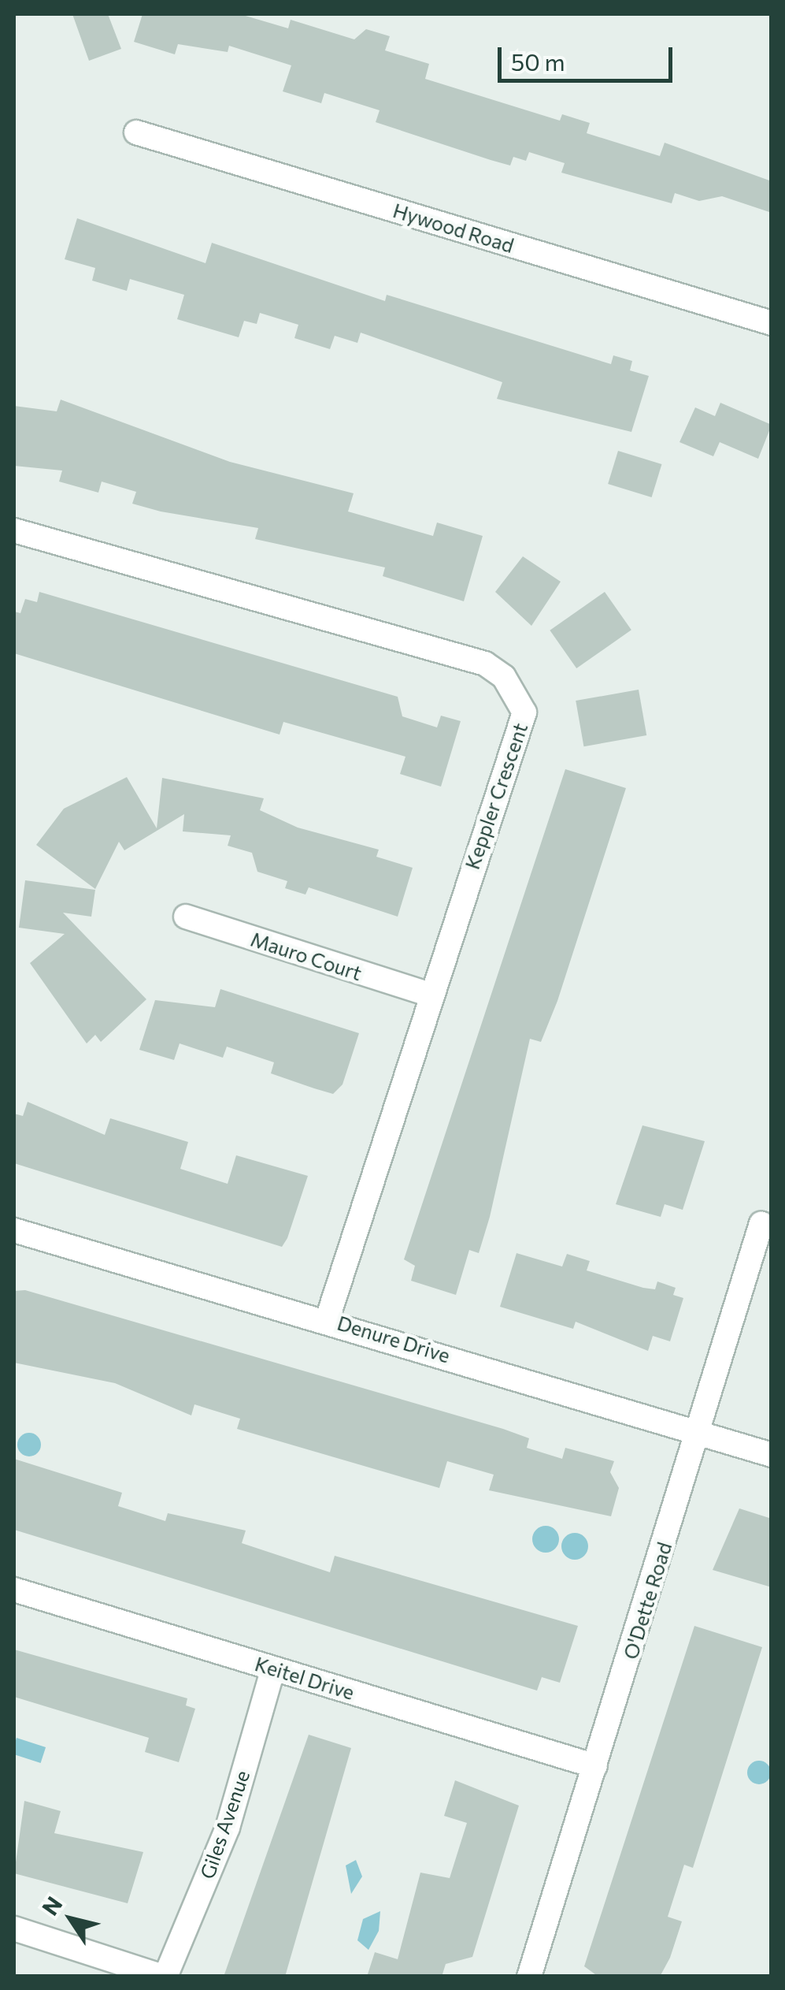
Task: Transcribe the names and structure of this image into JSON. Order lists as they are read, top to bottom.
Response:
{
  "streets": {
    "street": [
      "Hywood Road",
      "Keppler Crescent",
      "Mauro Court",
      "Denure Drive",
      "O'Dette Road",
      "Keitel Drive",
      "Giles Avenue"
    ]
  },
  "crossings": [
    ["Keppler Crescent", "Mauro Court"],
    ["Keppler Crescent", "Denure Drive"],
    ["Denure Drive", "O'Dette Road"],
    ["O'Dette Road", "Keitel Drive"],
    ["Keitel Drive", "Giles Avenue"]
  ],
  "scale_bar": "50 m",
  "north": "top left"
}
